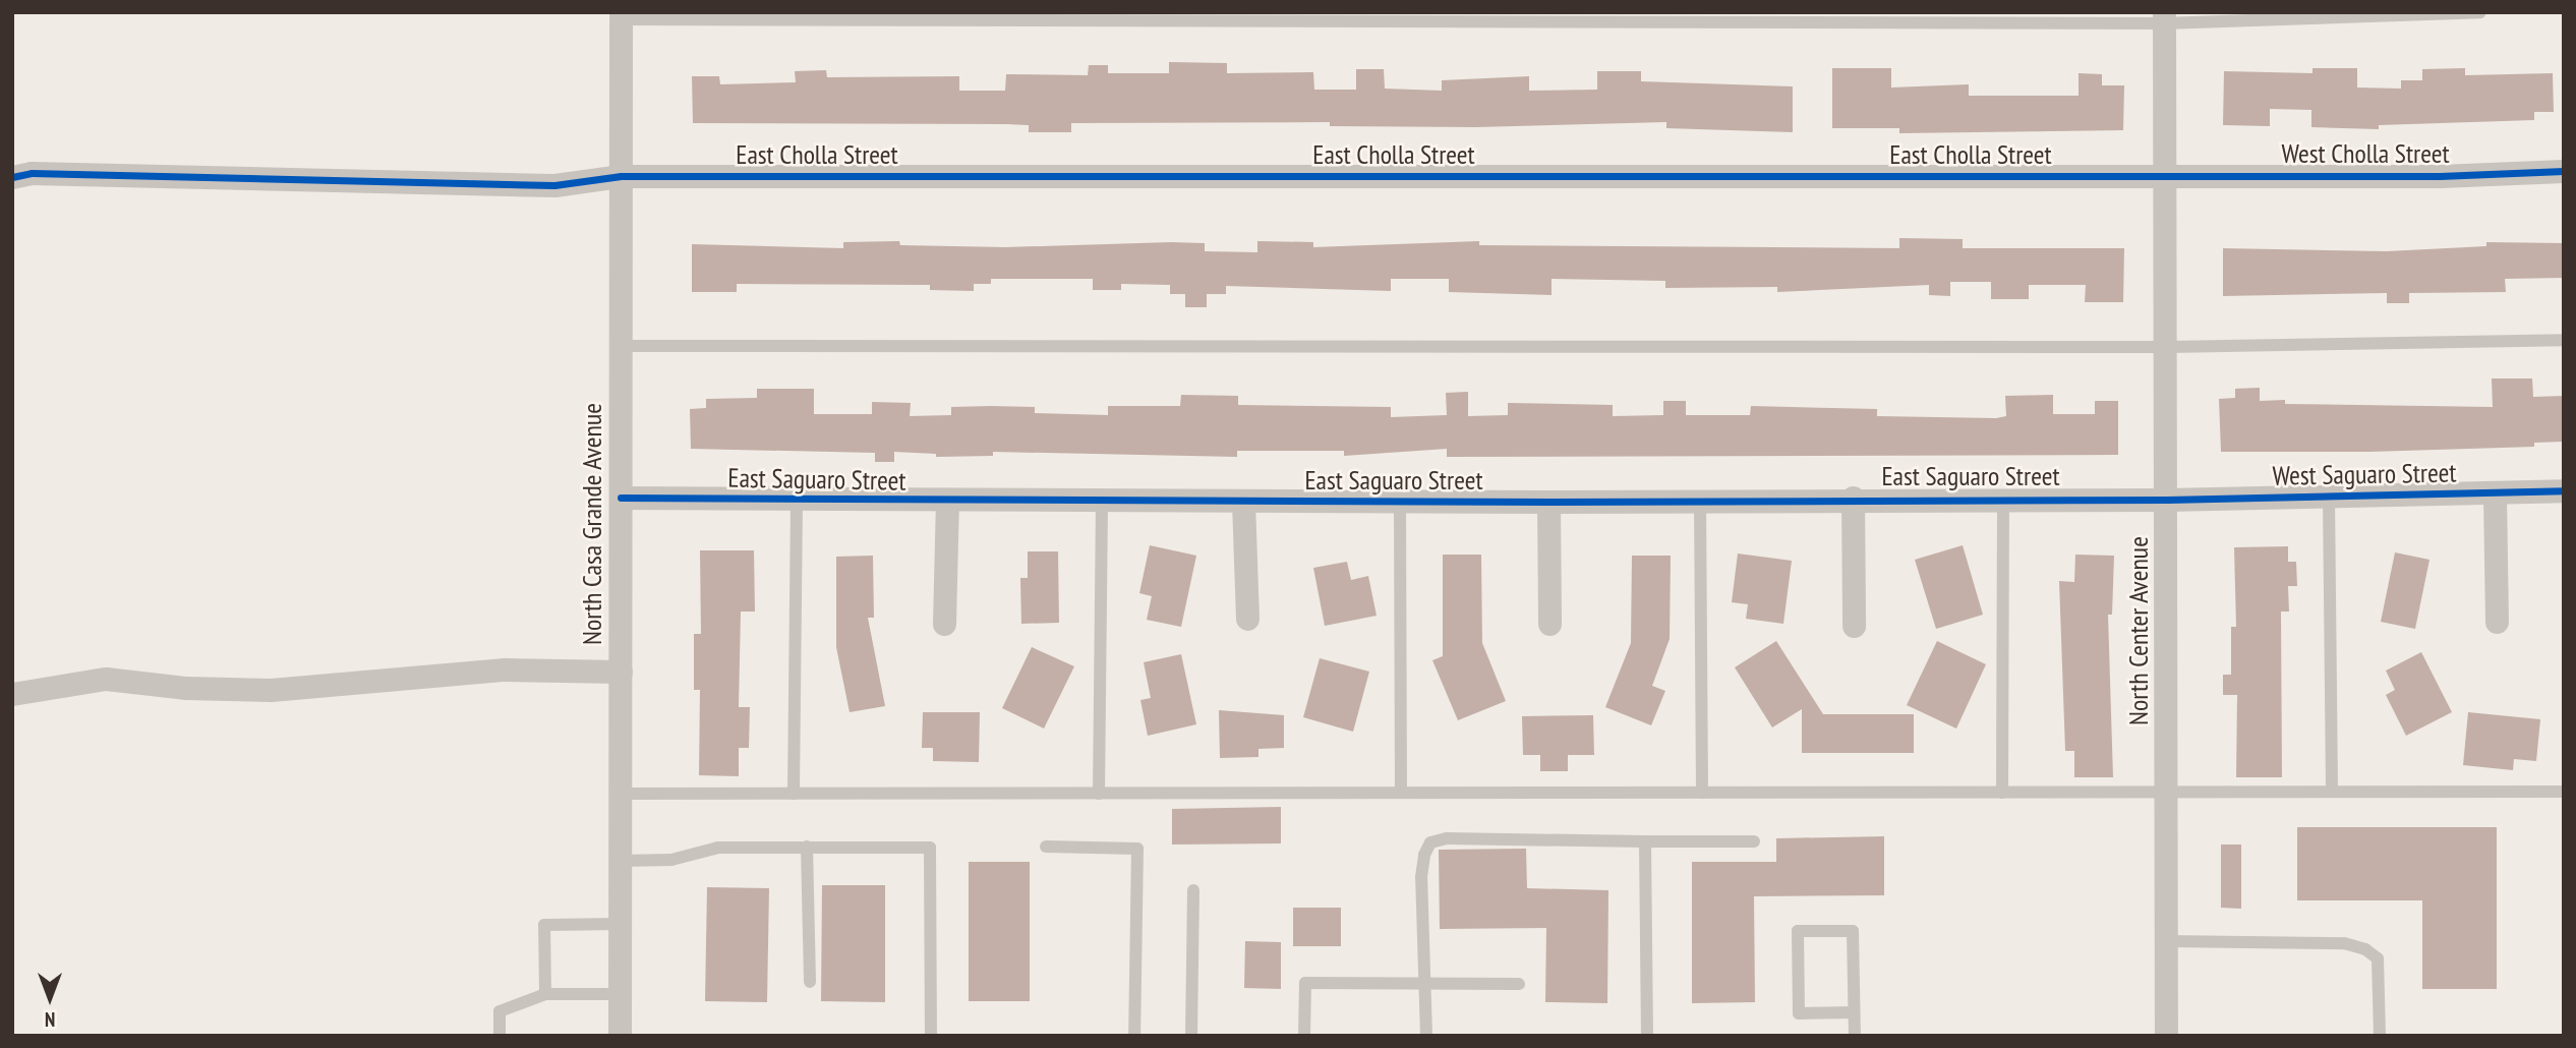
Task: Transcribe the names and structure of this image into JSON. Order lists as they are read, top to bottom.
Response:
{
  "streets": {
    "street": [
      "West Cholla Street",
      "East Cholla Street",
      "West Saguaro Street",
      "East Saguaro Street",
      "North Casa Grande Avenue",
      "North Center Avenue"
    ]
  },
  "crossings": [
    ["West Cholla Street", "East Cholla Street"],
    ["West Cholla Street", "North Center Avenue"],
    ["East Cholla Street", "North Casa Grande Avenue"],
    ["East Cholla Street", "North Center Avenue"],
    ["West Saguaro Street", "East Saguaro Street"],
    ["West Saguaro Street", "North Center Avenue"],
    ["East Saguaro Street", "North Casa Grande Avenue"],
    ["East Saguaro Street", "North Center Avenue"]
  ],
  "north": "bottom"
}
